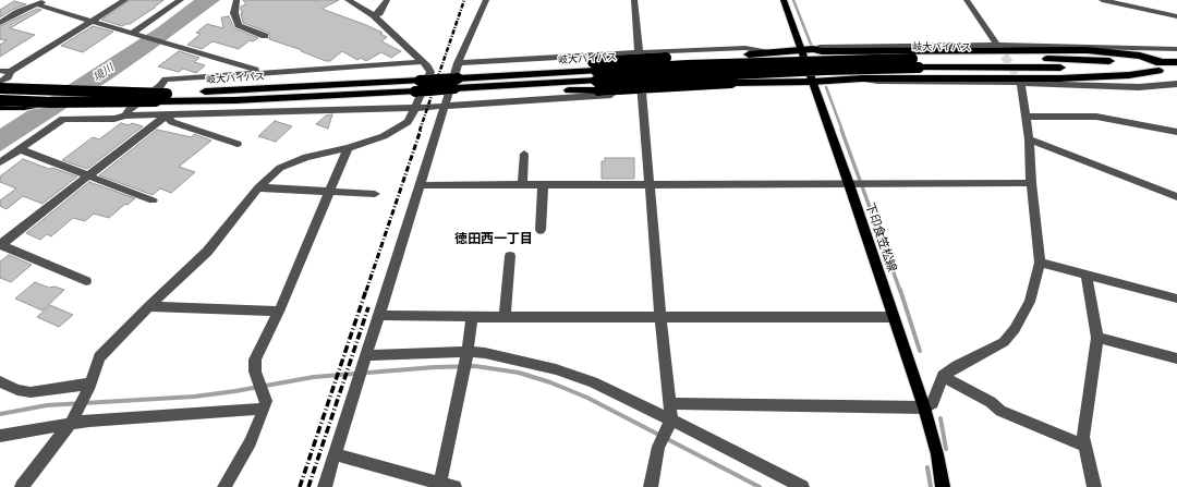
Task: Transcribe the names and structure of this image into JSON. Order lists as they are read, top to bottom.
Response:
{
  "streets": {
    "highway": ["岐大バイパス"],
    "main road": ["下印食笠松線"]
  },
  "districts": ["徳田西一丁目"],
  "water": ["境川"]
}
